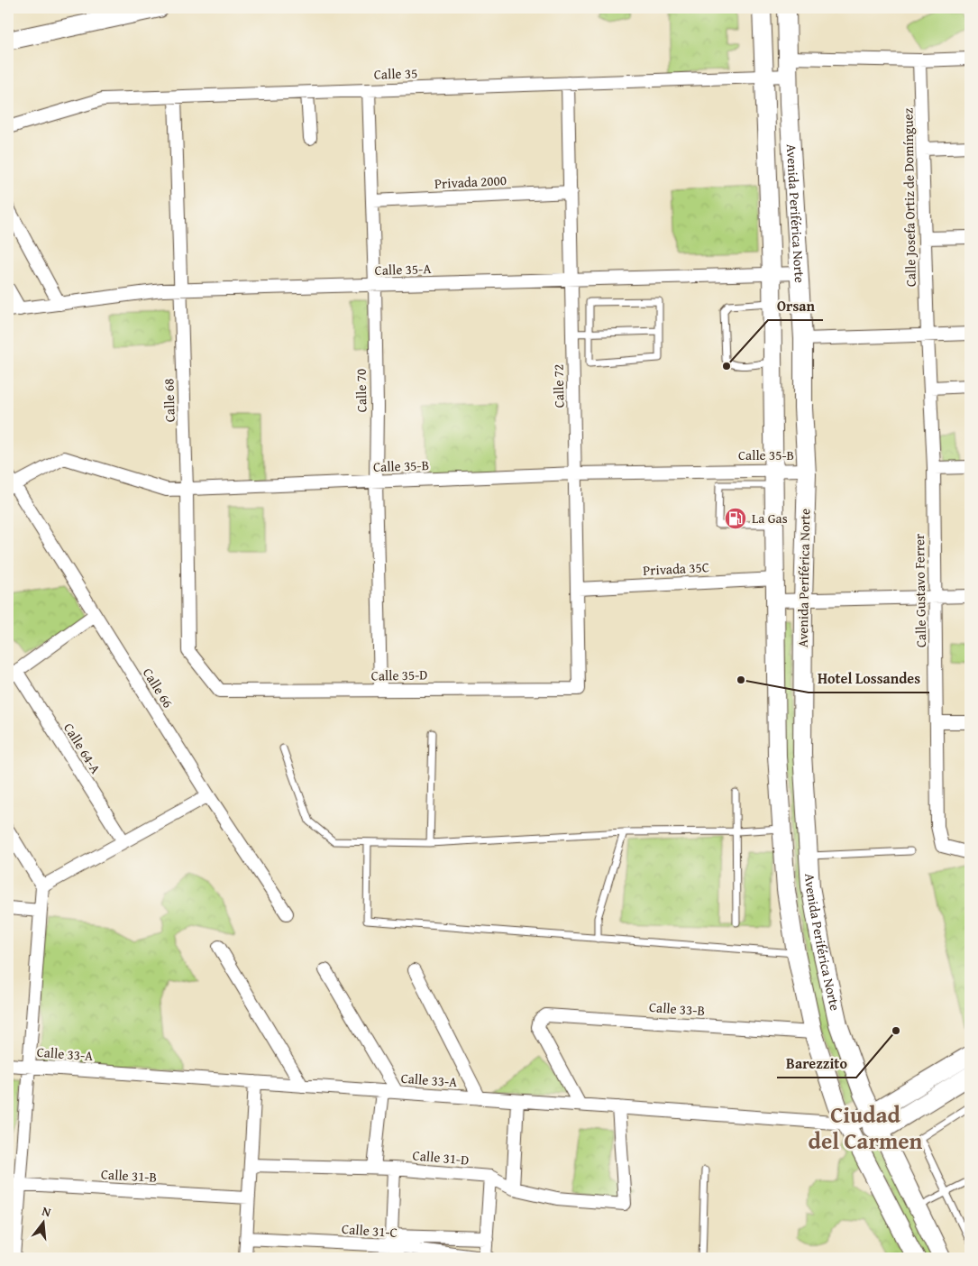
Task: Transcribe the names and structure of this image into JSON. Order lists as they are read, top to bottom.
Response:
{
  "streets": {
    "main road": ["Avenida Periférica Norte"],
    "street": [
      "Calle 35",
      "Privada 2000",
      "Calle Josefa Ortiz de Domínguez",
      "Calle 35-A",
      "Calle 72",
      "Calle 70",
      "Calle 68",
      "Calle 35-B",
      "Privada 35C",
      "Calle Gustavo Ferrer",
      "Calle 35-D",
      "Calle 66",
      "Calle 64-A",
      "Calle 33-B",
      "Calle 33-A",
      "Calle 31-D",
      "Calle 31-B",
      "Calle 31-C"
    ]
  },
  "crossings": [
    ["Calle 35", "Avenida Periférica Norte"],
    ["Calle 35", "Calle 72"],
    ["Calle 35", "Calle 70"],
    ["Calle 35", "Calle 68"],
    ["Privada 2000", "Calle 72"],
    ["Privada 2000", "Calle 70"],
    ["Calle Josefa Ortiz de Domínguez", "Calle Gustavo Ferrer"],
    ["Avenida Periférica Norte", "Calle 35-A"],
    ["Avenida Periférica Norte", "Calle 35-B"],
    ["Avenida Periférica Norte", "Privada 35C"],
    ["Avenida Periférica Norte", "Calle 33-B"],
    ["Avenida Periférica Norte", "Calle 33-A"],
    ["Calle 35-A", "Calle 72"],
    ["Calle 35-A", "Calle 70"],
    ["Calle 35-A", "Calle 68"],
    ["Calle 72", "Calle 35-B"],
    ["Calle 72", "Privada 35C"],
    ["Calle 72", "Calle 35-D"],
    ["Calle 70", "Calle 35-B"],
    ["Calle 70", "Calle 35-D"],
    ["Calle 68", "Calle 35-B"],
    ["Calle 68", "Calle 35-D"],
    ["Calle 35-B", "Calle 66"],
    ["Calle 33-B", "Calle 33-A"],
    ["Calle 33-A", "Calle 31-D"]
  ],
  "districts": ["Ciudad del Carmen"],
  "places": {
    "other": ["Orsan", "Hotel Lossandes", "Barezzito"],
    "fuel station": ["La Gas"]
  },
  "north": "top"
}
